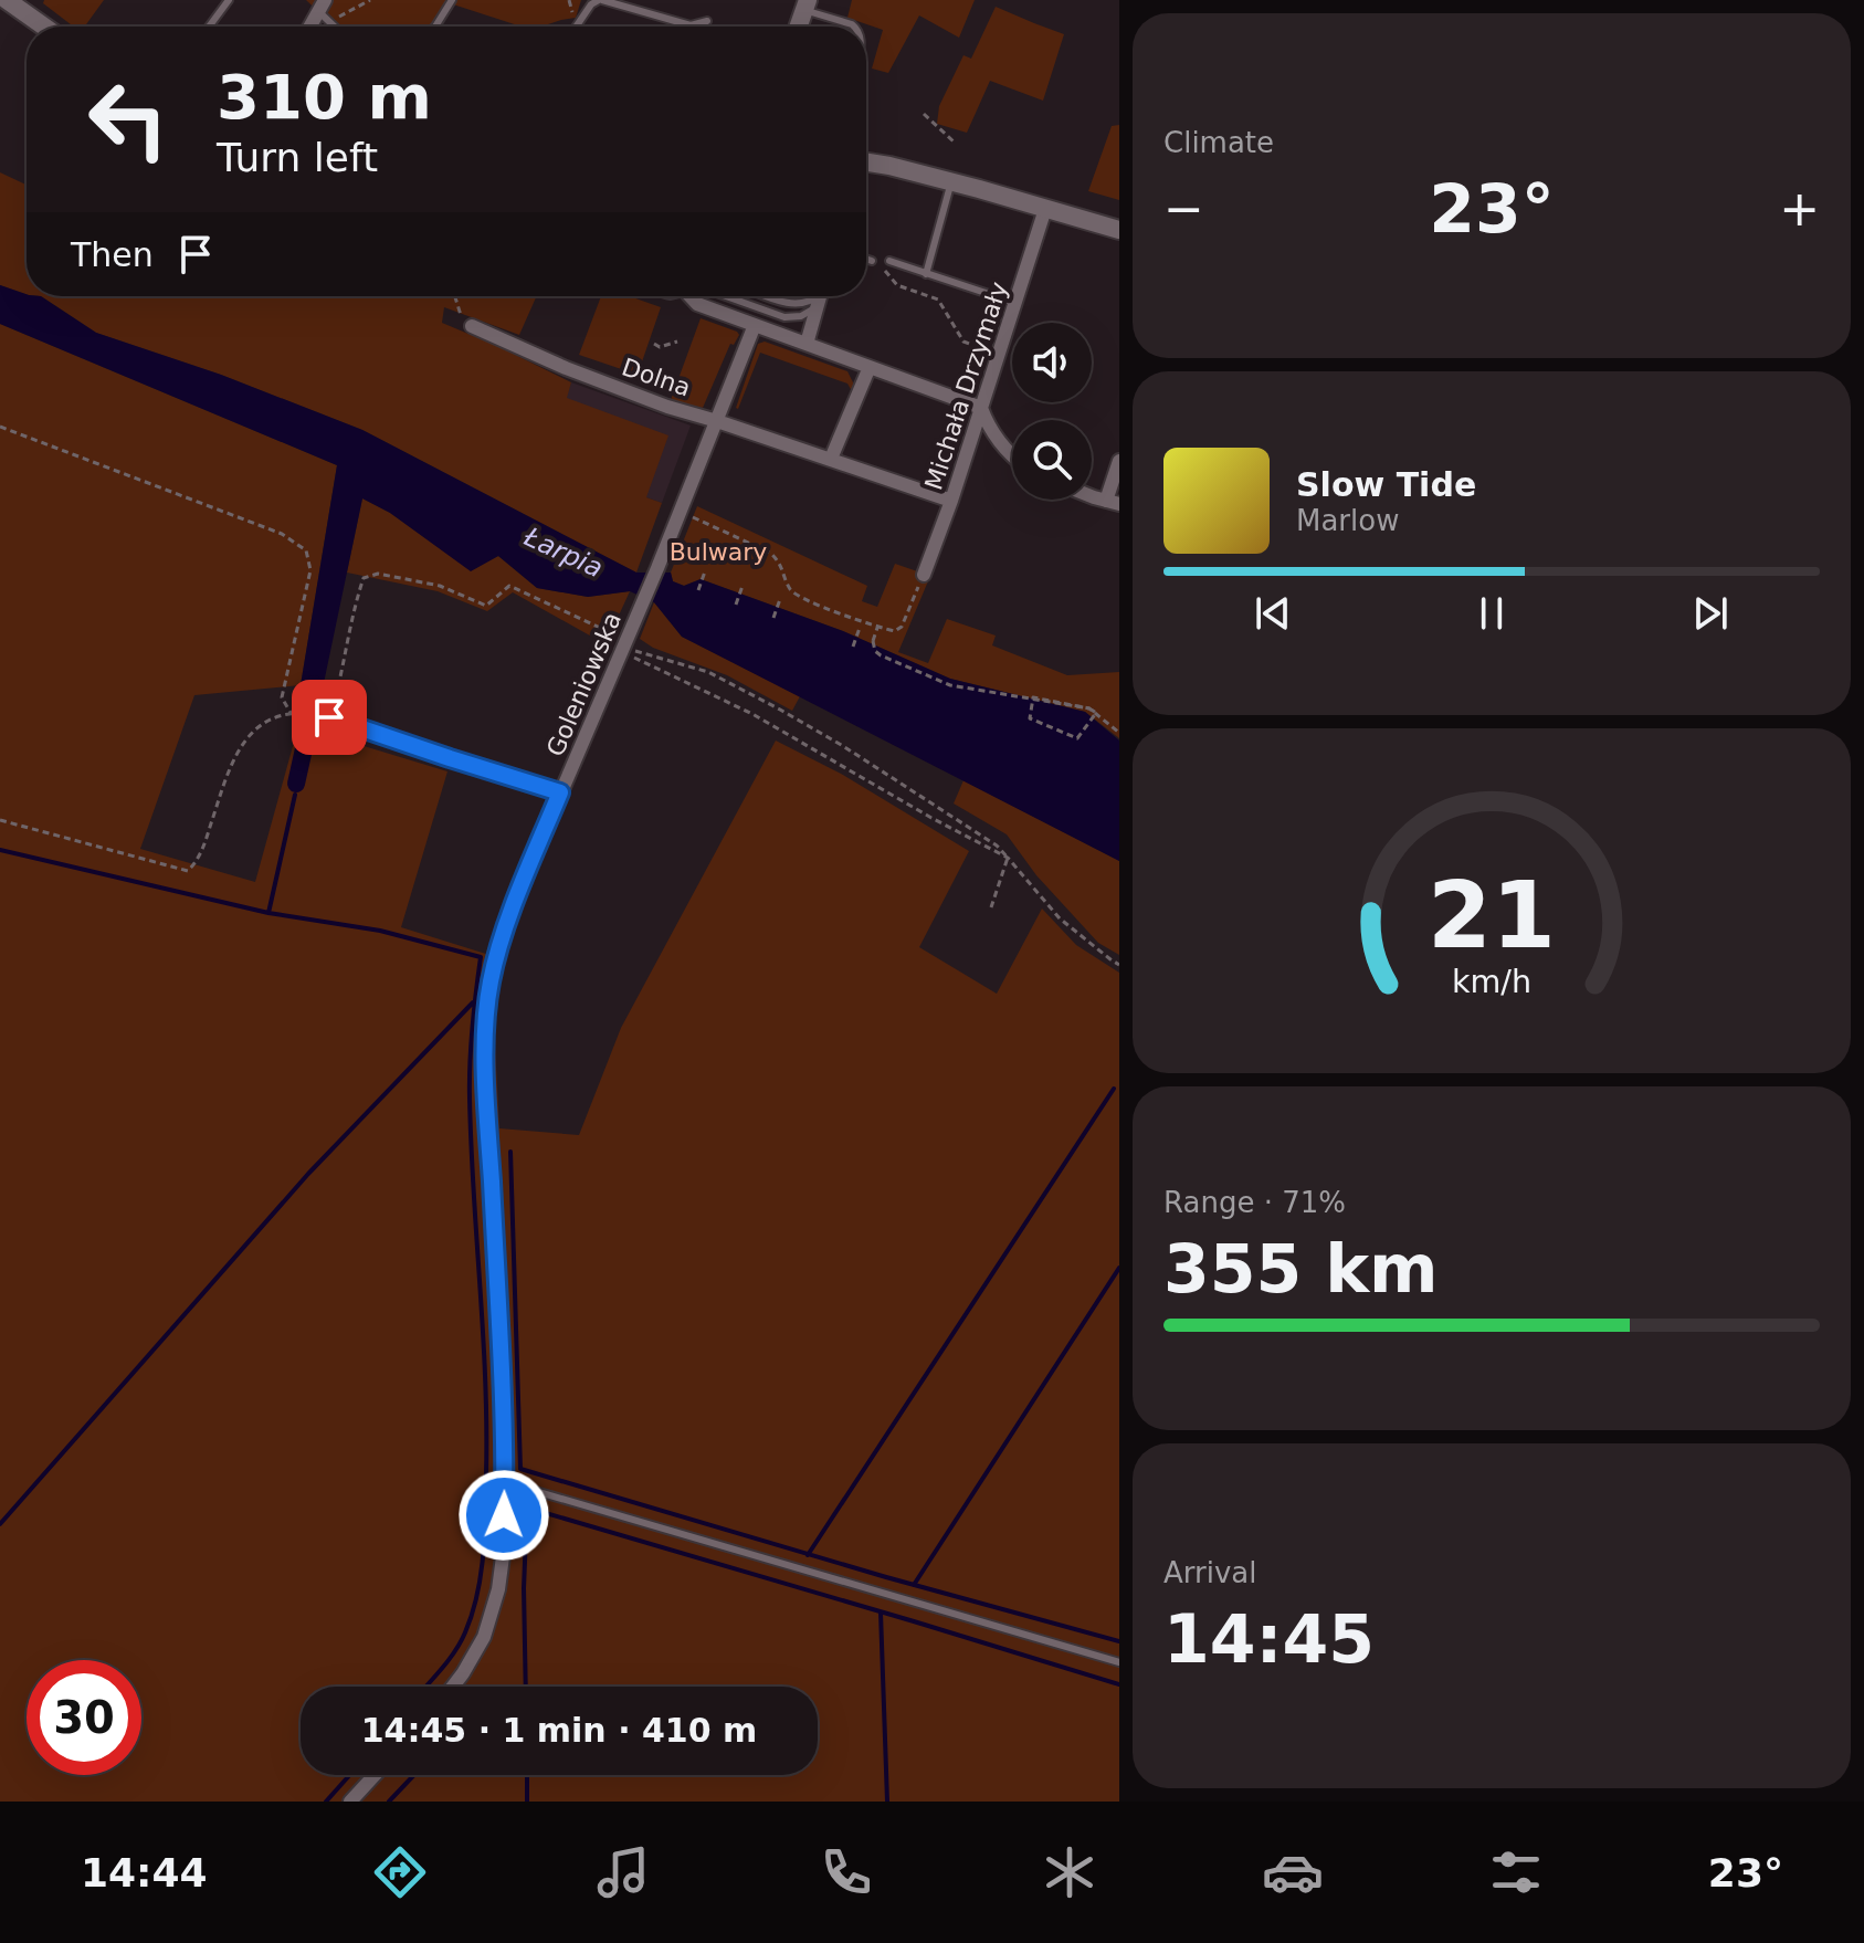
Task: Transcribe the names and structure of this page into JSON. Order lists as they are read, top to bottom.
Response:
{
  "streets": {
    "street": ["Dolna", "Michała Drzymały", "Goleniowska"]
  },
  "crossings": [
    ["Dolna", "Michała Drzymały"]
  ],
  "water": ["Łarpia"],
  "parks": ["Bulwary"],
  "page": {
    "tile": [
      "Climate",
      ["Range · 71%", "355 km"],
      ["Arrival", "14:45"]
    ],
    "turn": ["310 m", "Turn left"],
    "heat": ["−", "23°", "+"],
    "then": "Then",
    "song": ["Slow Tide", "Marlow"],
    "limit": "30",
    "trip": "14:45 · 1 min · 410 m",
    "tabs": ["14:44", "23°"],
    "gauge": ["21", "km/h"]
  }
}
